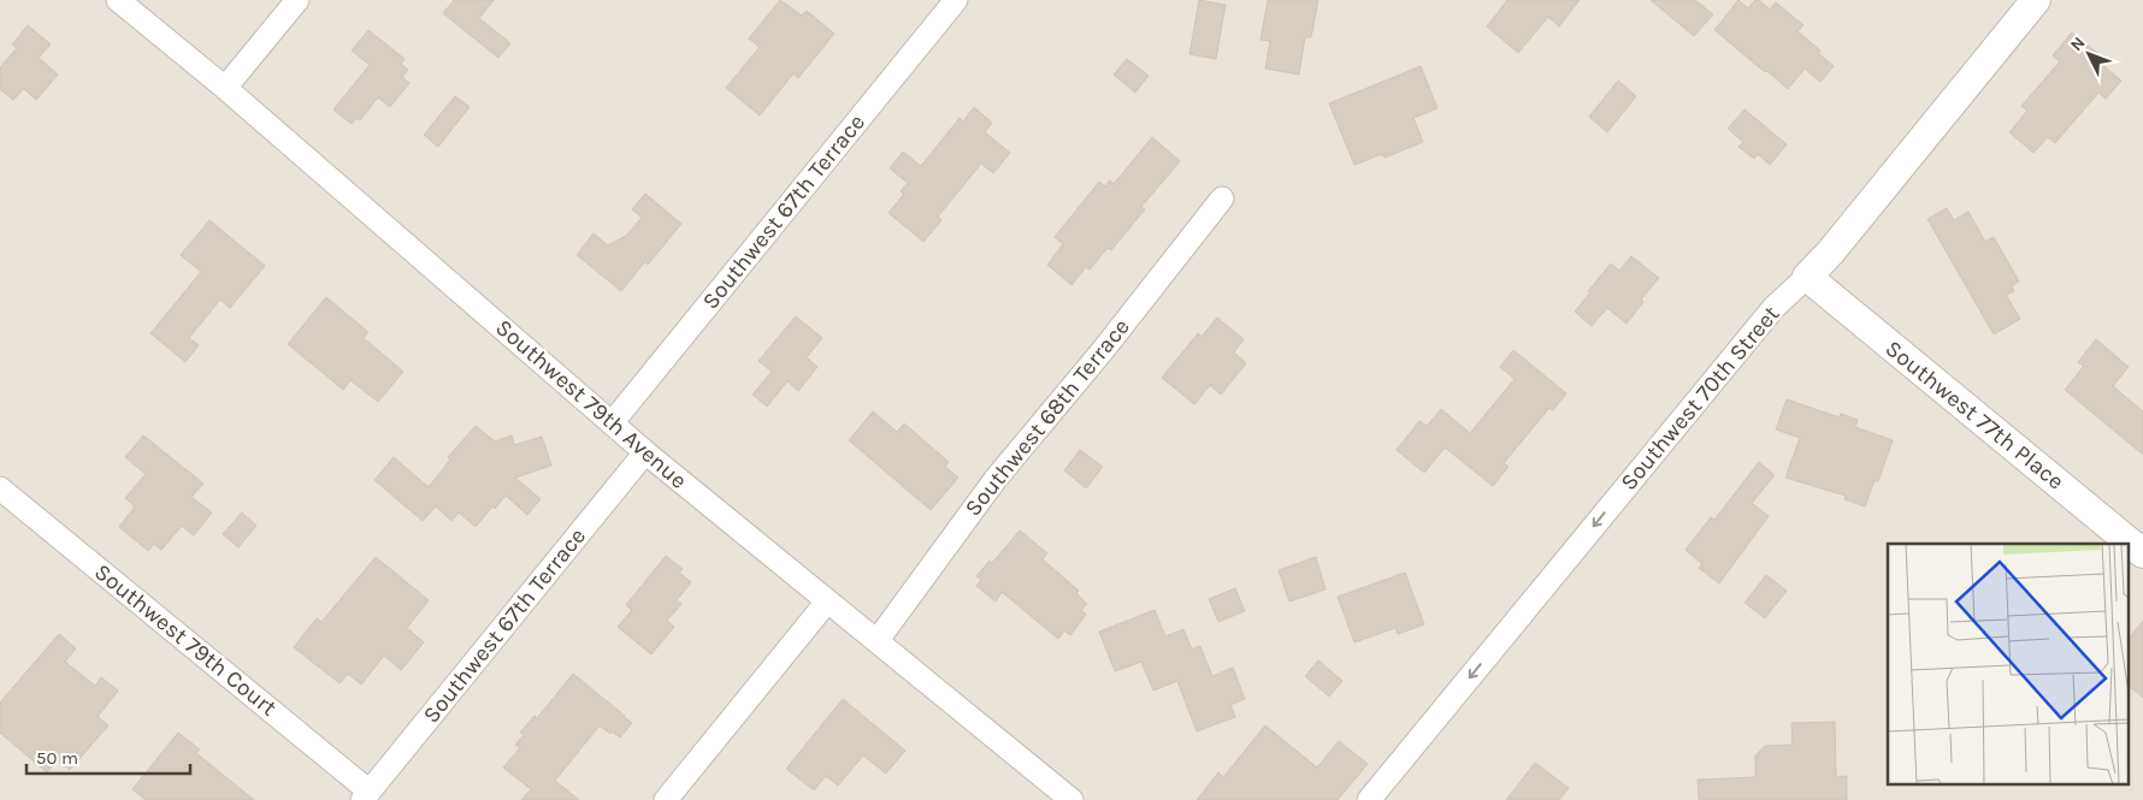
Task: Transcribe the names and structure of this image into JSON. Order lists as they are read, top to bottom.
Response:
{
  "streets": {
    "street": [
      "Southwest 67th Terrace",
      "Southwest 70th Street",
      "Southwest 79th Avenue",
      "Southwest 77th Place",
      "Southwest 68th Terrace",
      "Southwest 79th Court"
    ]
  },
  "crossings": [
    ["Southwest 67th Terrace", "Southwest 79th Avenue"],
    ["Southwest 67th Terrace", "Southwest 79th Court"],
    ["Southwest 70th Street", "Southwest 77th Place"],
    ["Southwest 79th Avenue", "Southwest 68th Terrace"]
  ],
  "one_way": ["Southwest 70th Street"],
  "scale_bar": "50 m",
  "north": "top left"
}
